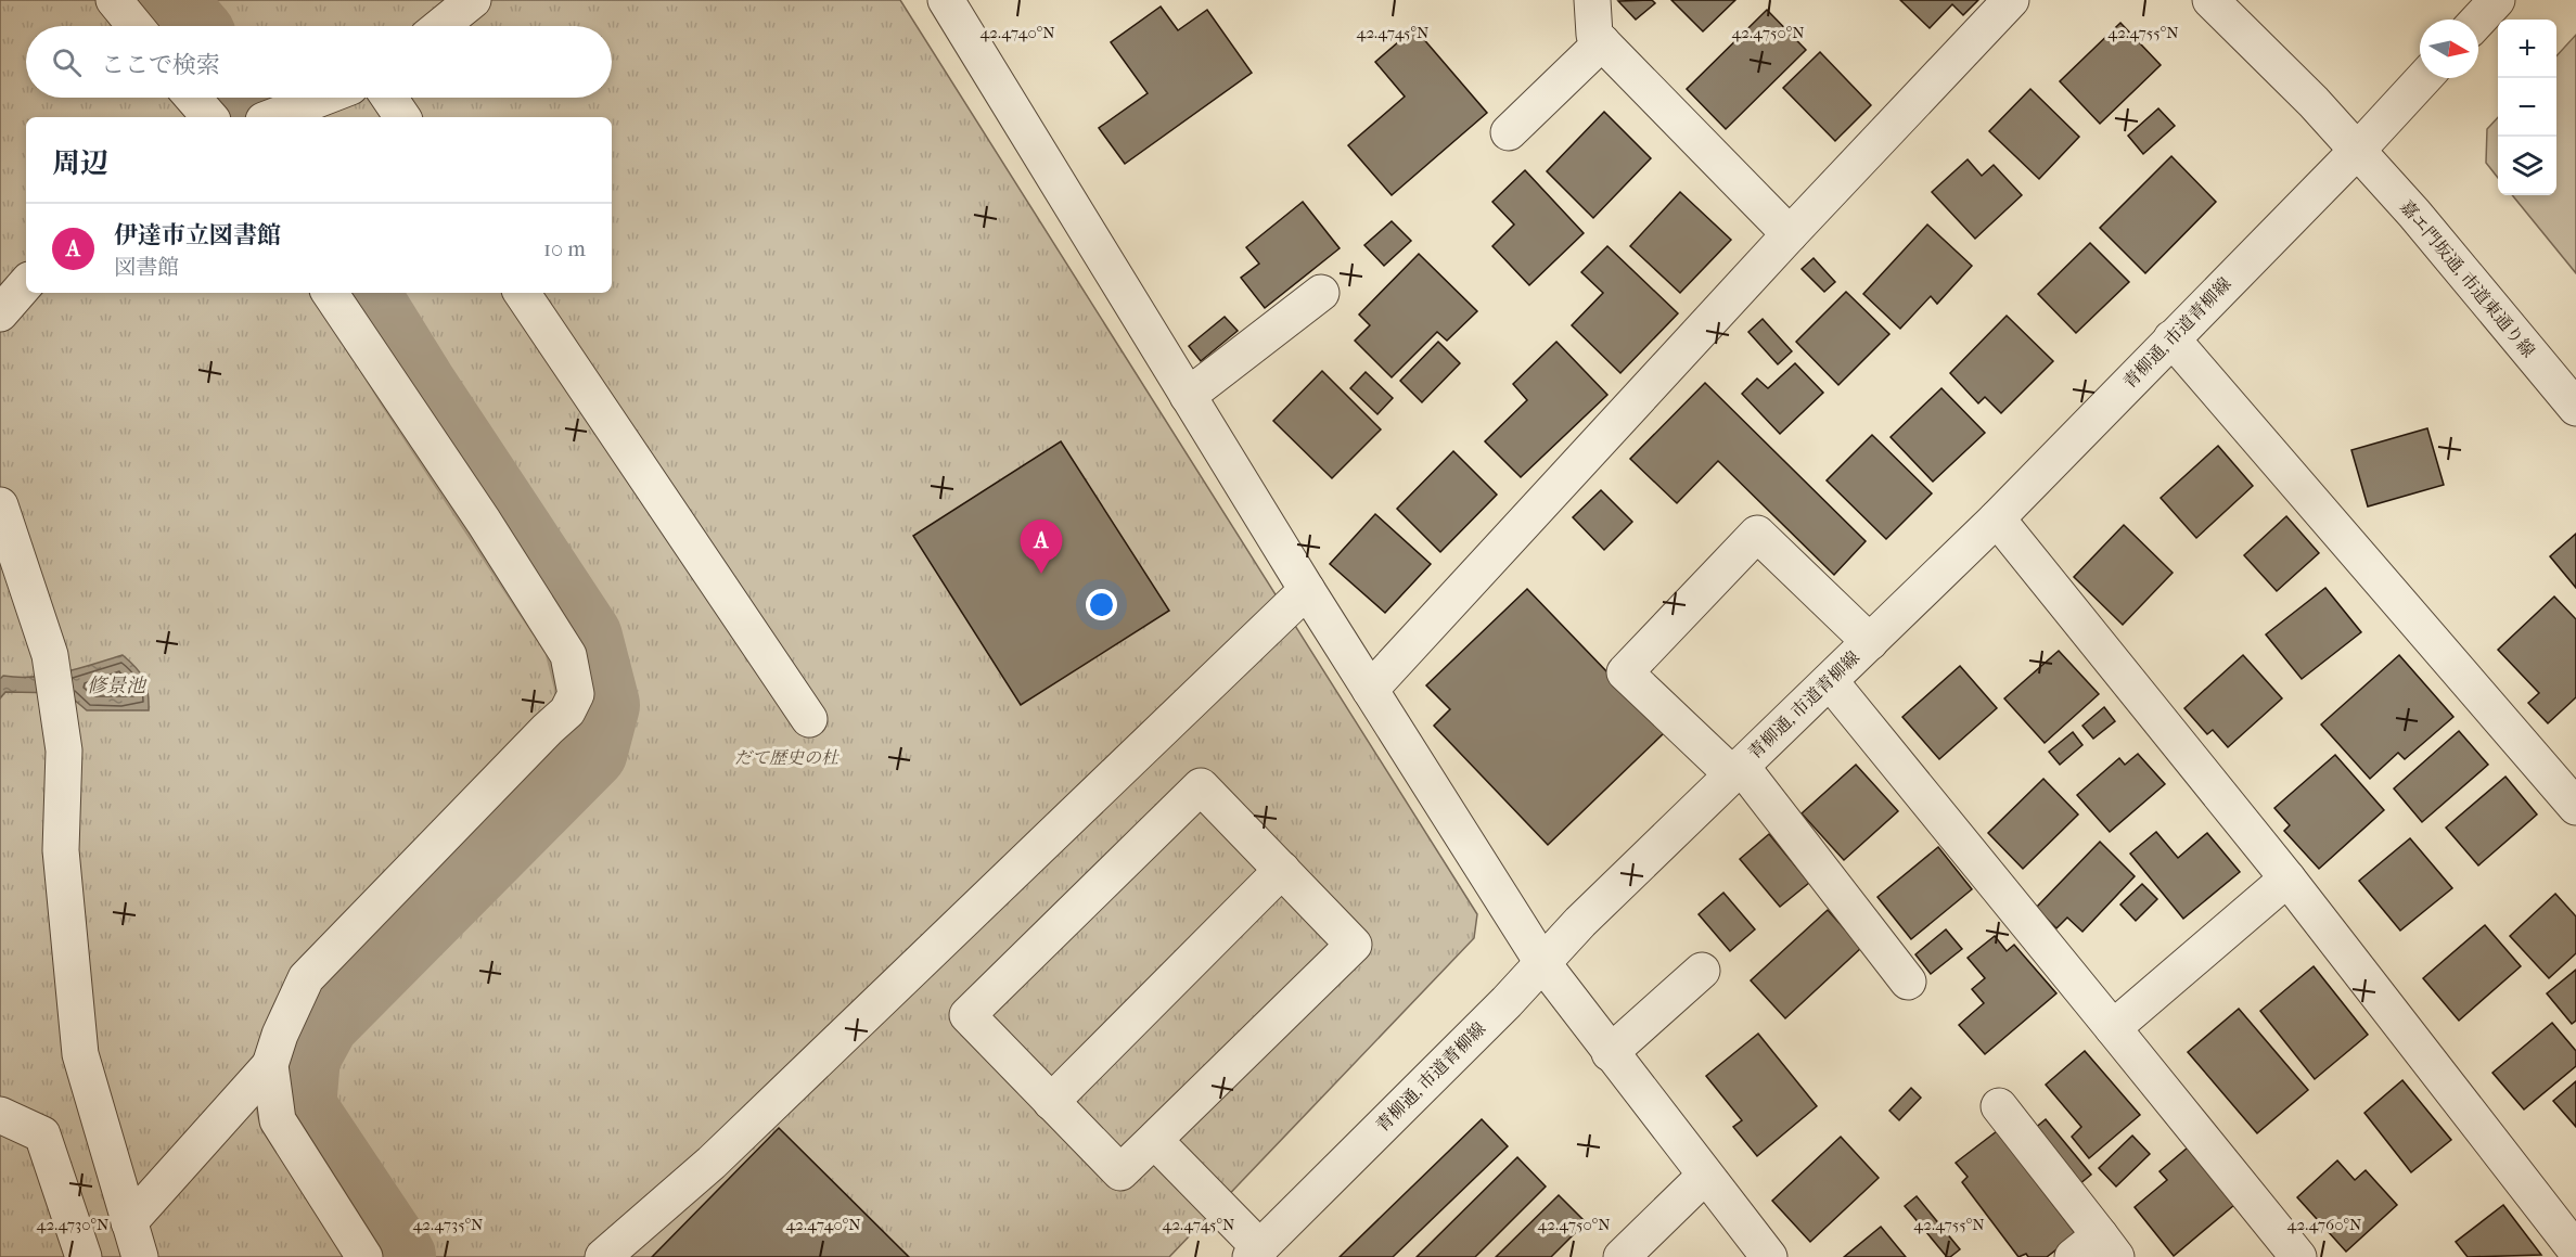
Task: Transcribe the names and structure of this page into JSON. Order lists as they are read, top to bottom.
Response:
{
  "streets": {
    "street": ["嘉エ門坂通, 市道東通り線", "青柳通, 市道青柳線"]
  },
  "crossings": [
    ["嘉エ門坂通, 市道東通り線", "青柳通, 市道青柳線"]
  ],
  "water": ["修景池"],
  "parks": ["だて歴史の杜"],
  "north": "right",
  "page": {
    "map_buttons": ["+", "−"],
    "search": "ここで検索",
    "heading": "周辺",
    "list": [
      {
        "mark": "A",
        "name": "伊達市立図書館",
        "note": "図書館",
        "value": "10 m"
      }
    ],
    "pins": "A"
  },
  "coordinates": [
    "42.4740°N",
    "42.4745°N",
    "42.4750°N",
    "42.4755°N",
    "42.4730°N",
    "42.4735°N",
    "42.4760°N"
  ]
}
